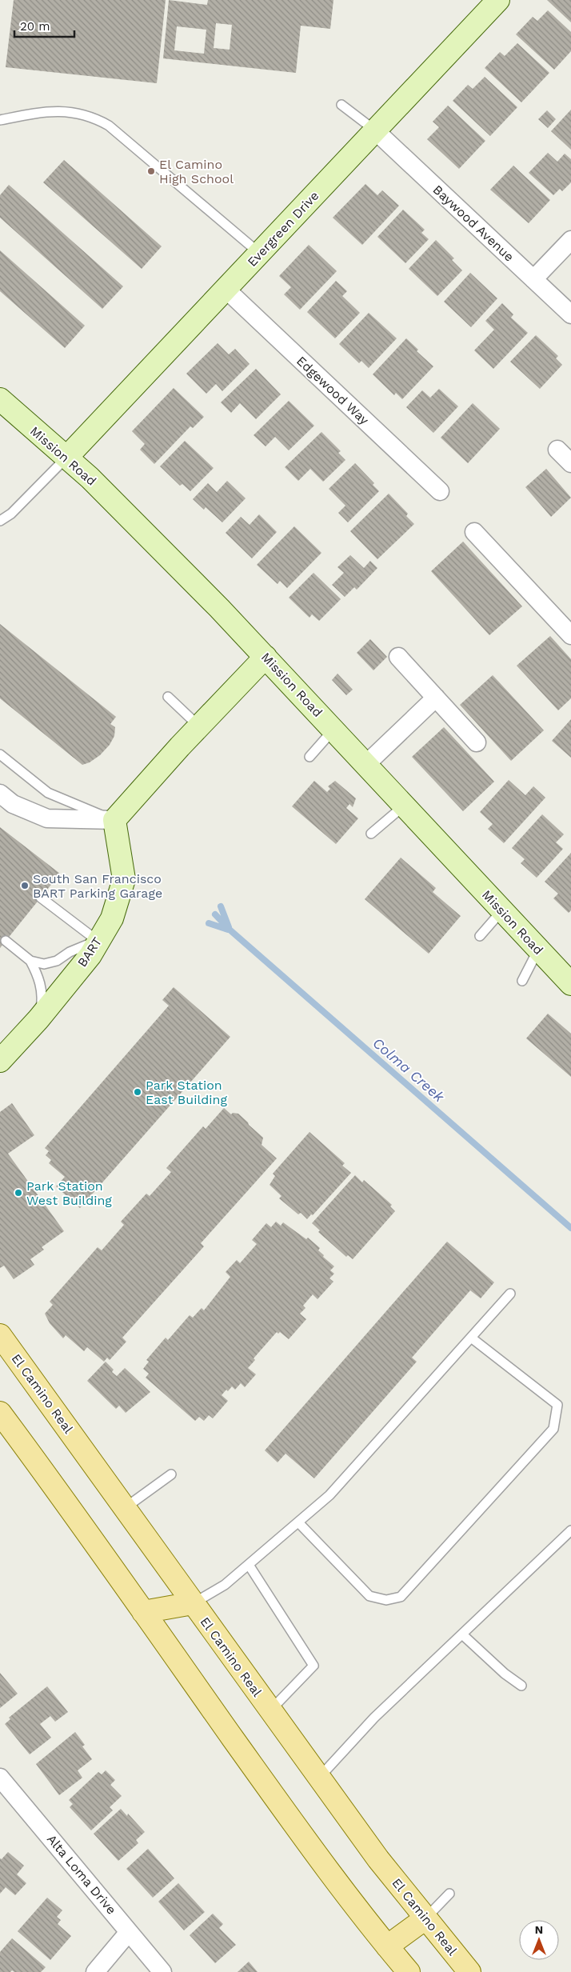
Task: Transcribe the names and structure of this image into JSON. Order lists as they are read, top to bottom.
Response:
{
  "streets": {
    "main road": ["El Camino Real"],
    "street": [
      "Baywood Avenue",
      "Evergreen Drive",
      "Edgewood Way",
      "Mission Road",
      "BART",
      "Alta Loma Drive"
    ]
  },
  "crossings": [
    ["Baywood Avenue", "Evergreen Drive"],
    ["Evergreen Drive", "Edgewood Way"],
    ["Evergreen Drive", "Mission Road"]
  ],
  "water": ["Colma Creek"],
  "places": [
    "El Camino High School",
    "South San Francisco BART Parking Garage",
    "Park Station East Building",
    "Park Station West Building"
  ],
  "scale_bar": "20 m",
  "north": "top"
}
